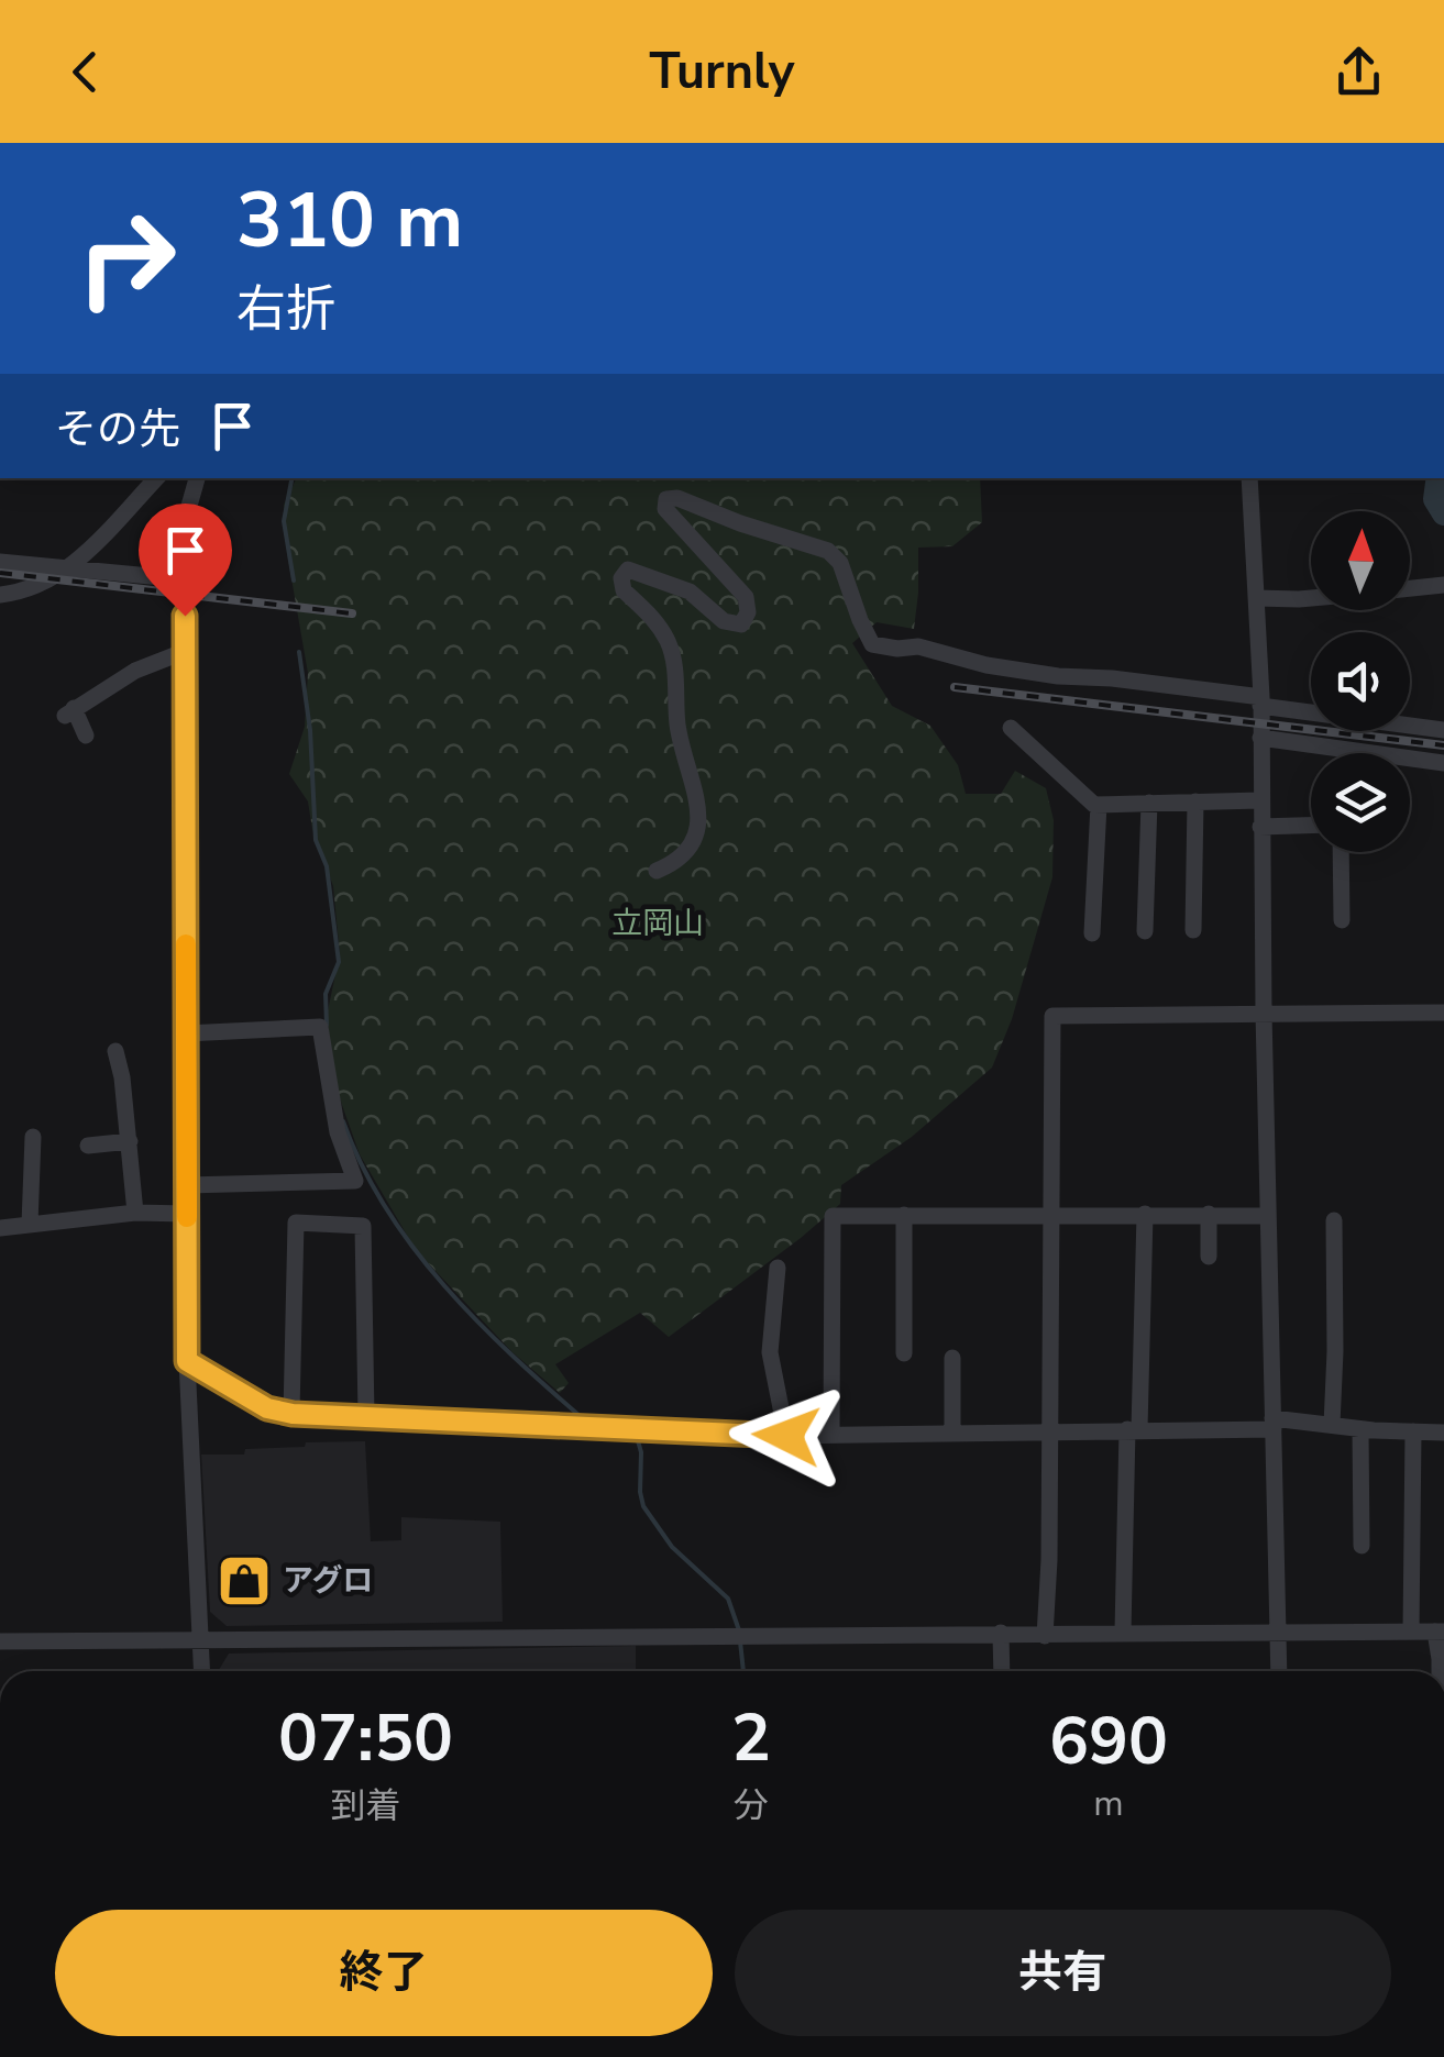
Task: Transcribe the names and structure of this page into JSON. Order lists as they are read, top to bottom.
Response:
{
  "parks": ["立岡山"],
  "places": {
    "shop": ["アグロ"]
  },
  "north": "top",
  "page": {
    "header": "Turnly",
    "turn": ["310 m", "右折"],
    "then": "その先",
    "eta": [
      "07:50",
      "到着",
      "2",
      "分",
      "690",
      "m"
    ],
    "buttons": ["終了", "共有"]
  }
}
